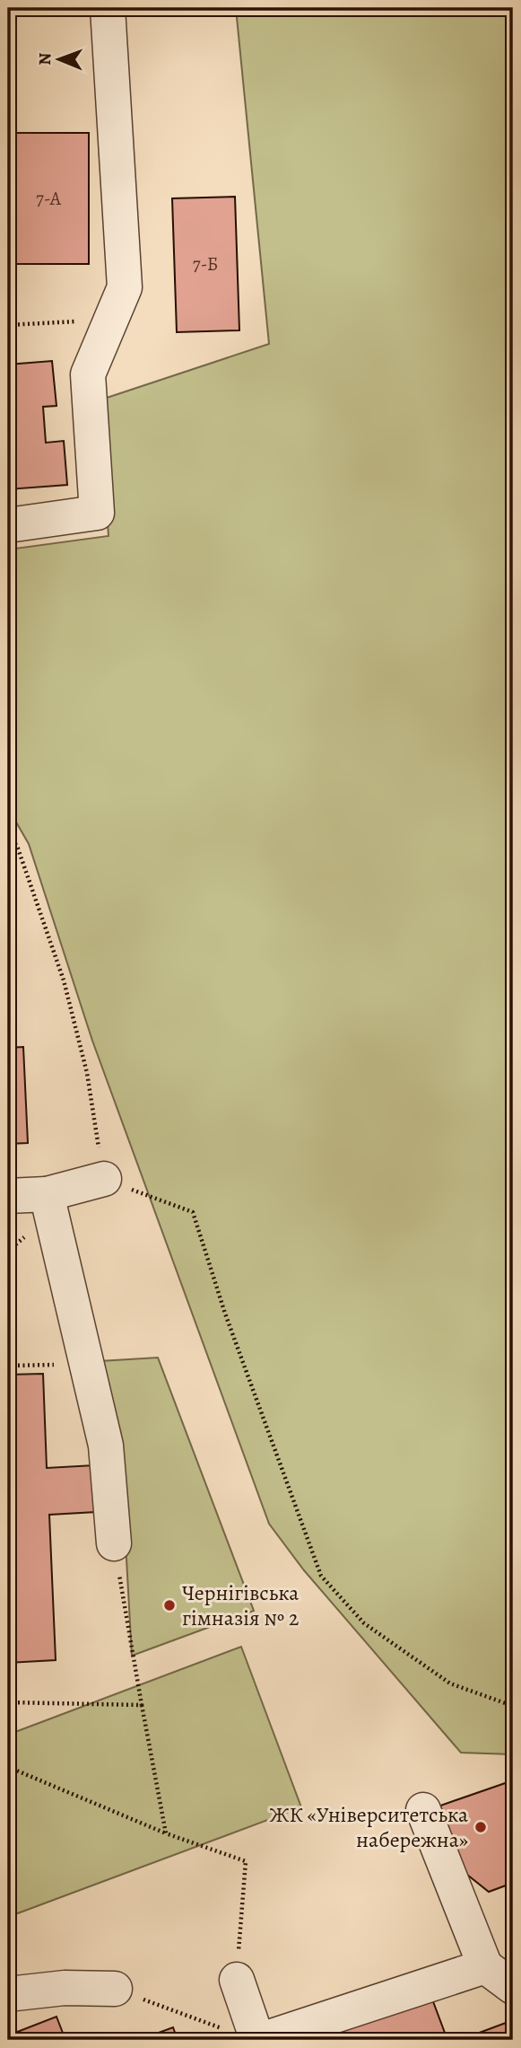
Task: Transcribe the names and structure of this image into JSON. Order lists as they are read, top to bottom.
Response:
{
  "places": ["Чернігівська гімназія № 2", "ЖК «Університетська набережна»"],
  "house_numbers": ["7-А", "7-Б"],
  "north": "left"
}
